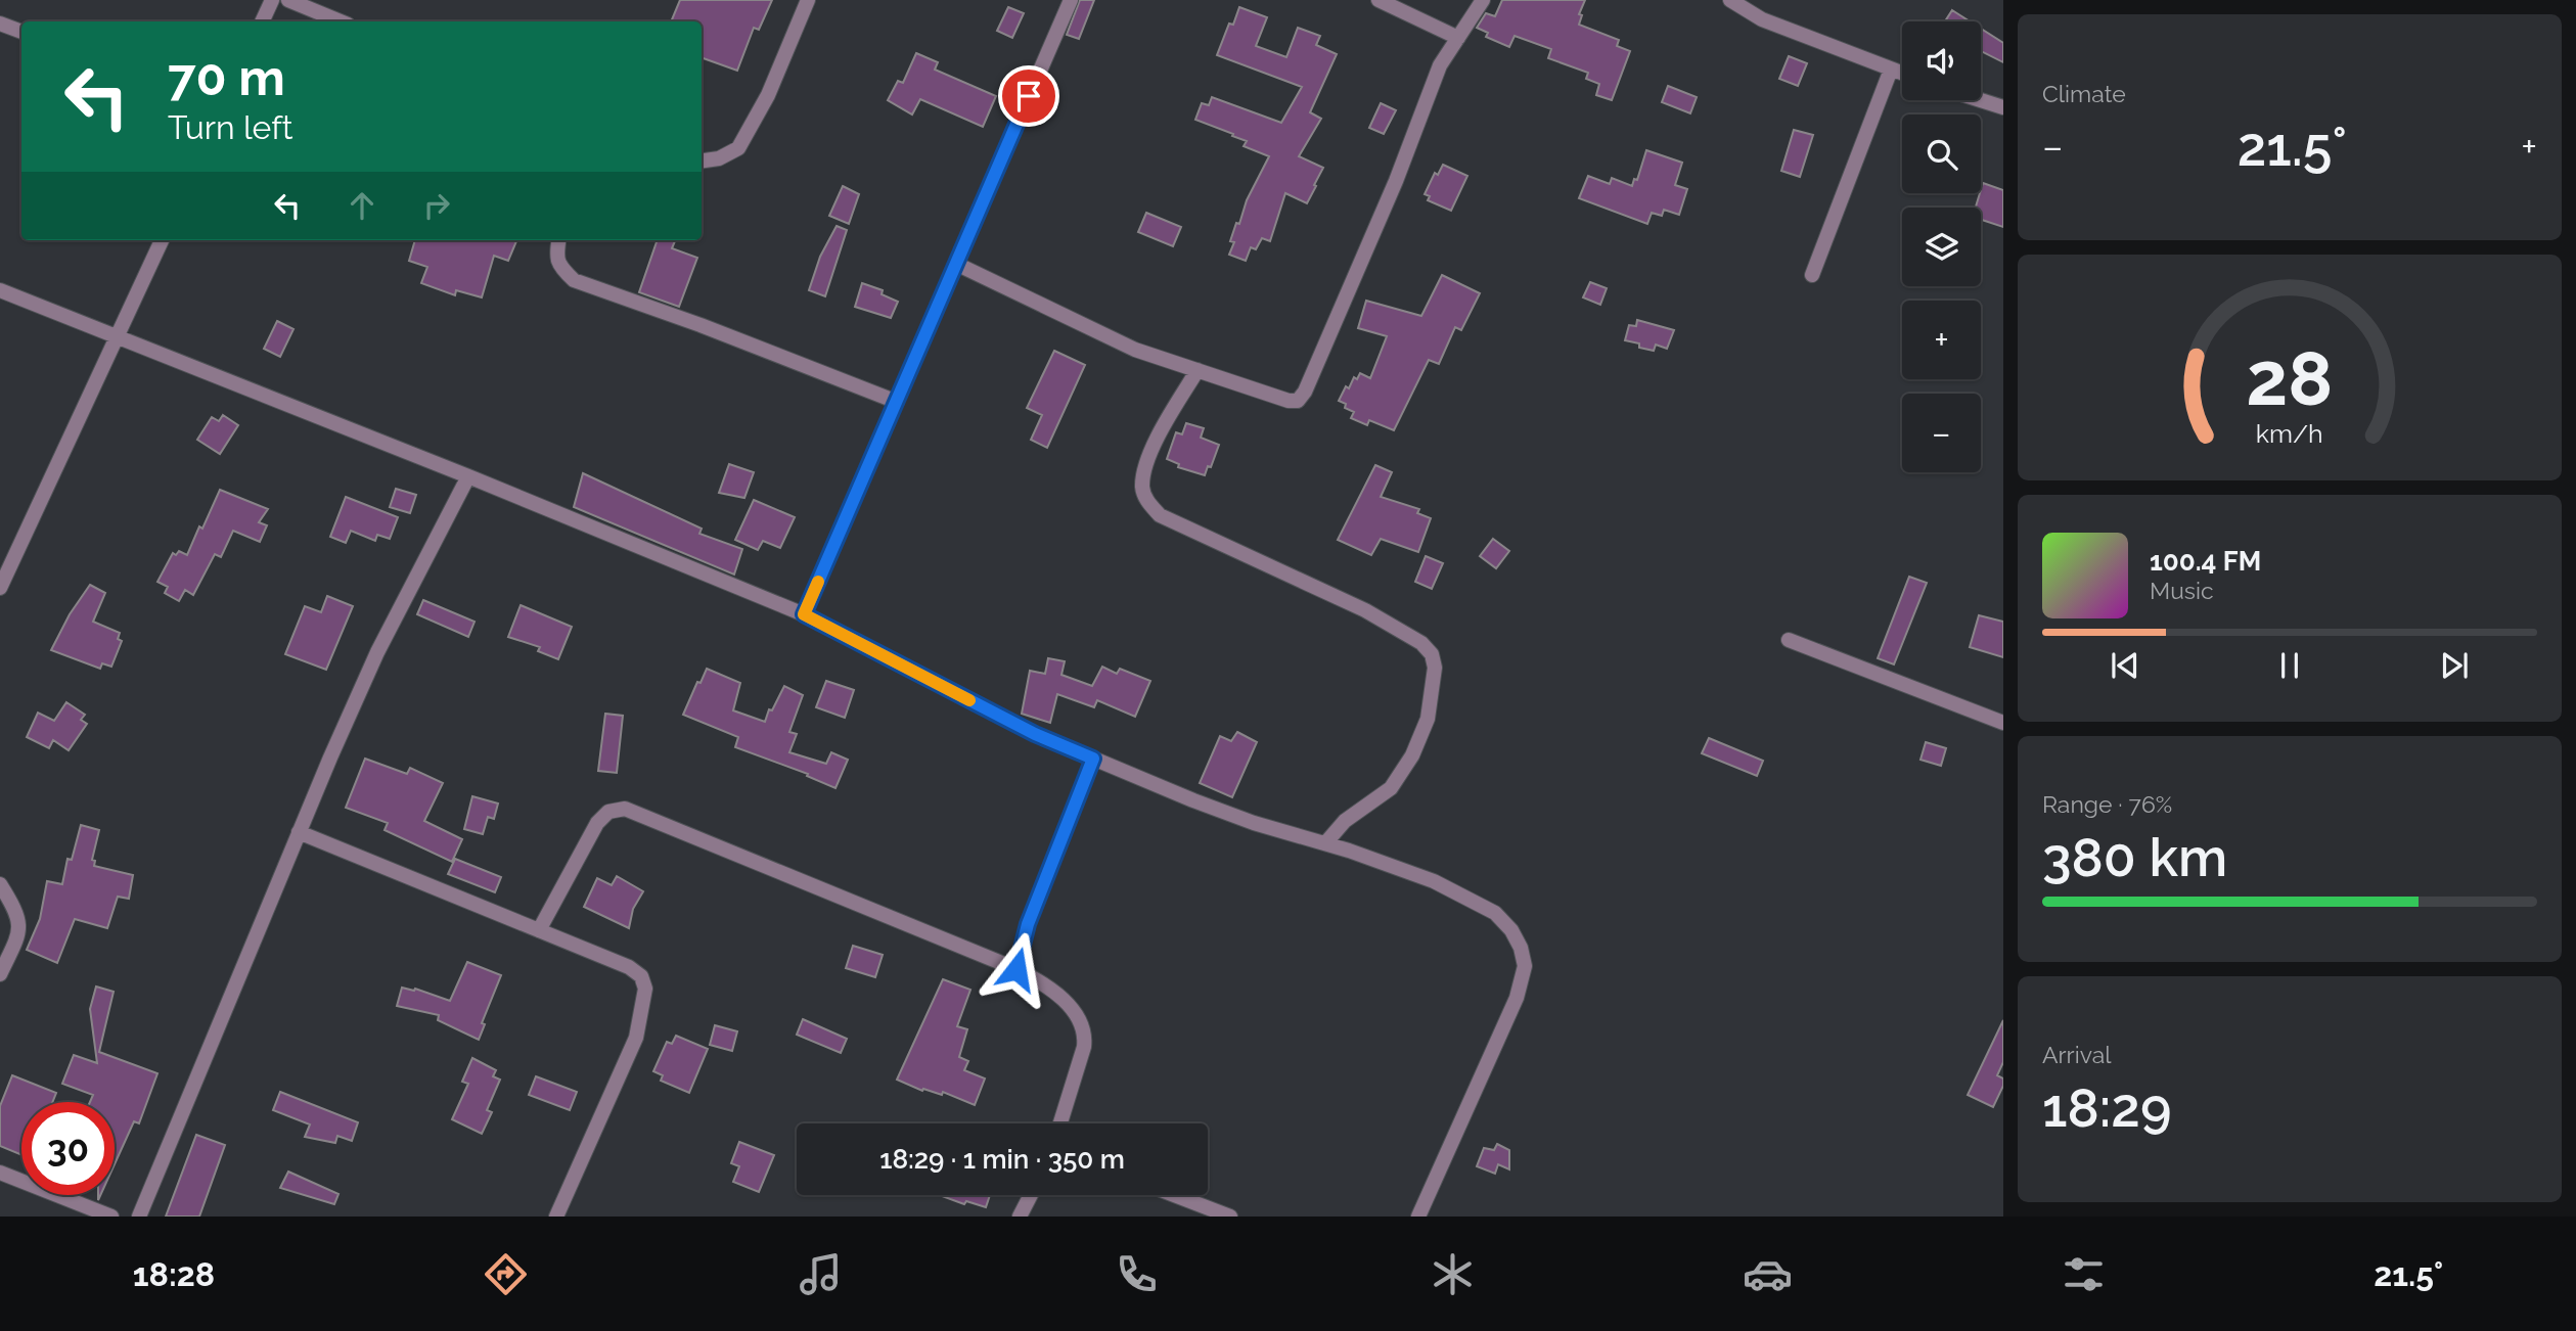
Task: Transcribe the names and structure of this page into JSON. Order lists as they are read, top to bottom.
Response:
{
  "page": {
    "tile": [
      "Climate",
      ["Range · 76%", "380 km"],
      ["Arrival", "18:29"]
    ],
    "map_buttons": ["+", "−"],
    "turn": ["70 m", "Turn left"],
    "heat": ["−", "21.5°", "+"],
    "song": ["100.4 FM", "Music"],
    "limit": "30",
    "trip": "18:29 · 1 min · 350 m",
    "tabs": ["18:28", "21.5°"],
    "gauge": ["28", "km/h"]
  }
}
